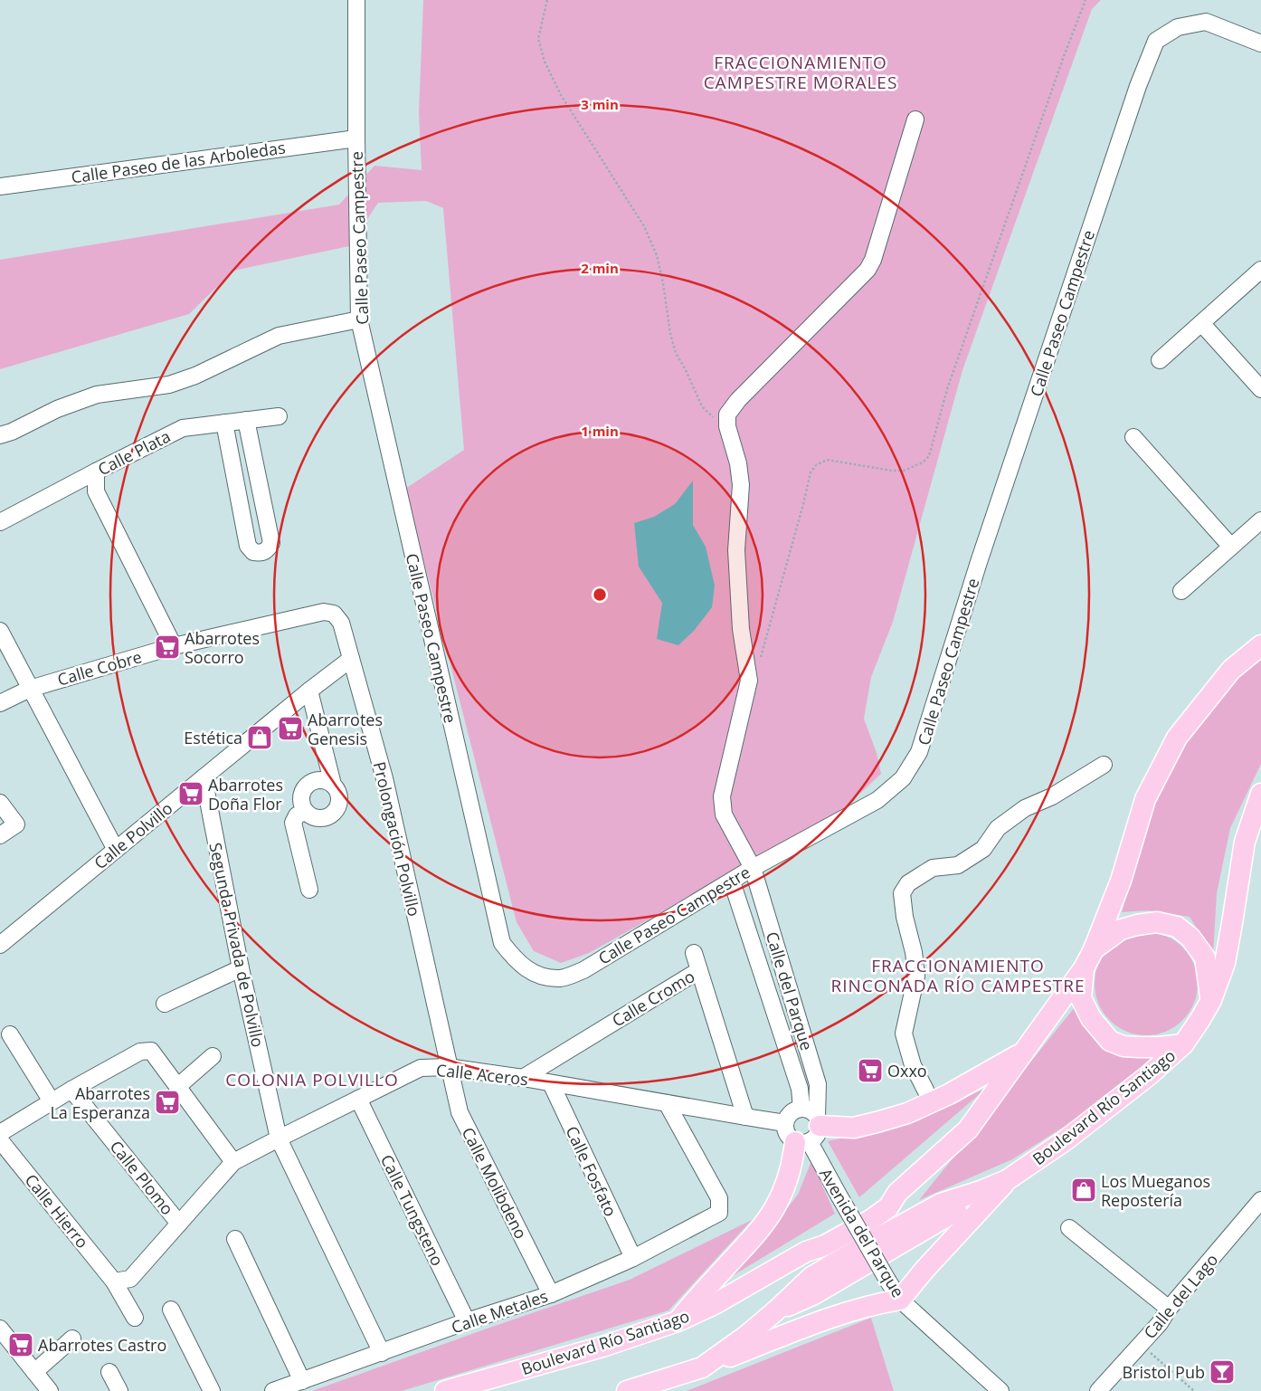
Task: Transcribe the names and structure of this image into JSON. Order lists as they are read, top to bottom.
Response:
{
  "streets": {
    "main road": ["Boulevard Río Santiago"],
    "street": [
      "Calle Paseo de las Arboledas",
      "Calle Paseo Campestre",
      "Calle Plata",
      "Calle Cobre",
      "Calle Polvillo",
      "Prolongación Polvillo",
      "Segunda Privada de Polvillo",
      "Calle del Parque",
      "Calle Cromo",
      "Calle Aceros",
      "Calle Fosfato",
      "Calle Plomo",
      "Calle Molibdeno",
      "Calle Tungsteno",
      "Calle Hierro",
      "Avenida del Parque",
      "Calle del Lago",
      "Calle Metales"
    ]
  },
  "crossings": [
    ["Calle Paseo de las Arboledas", "Calle Paseo Campestre"],
    ["Calle Paseo Campestre", "Calle del Parque"],
    ["Calle Cobre", "Prolongación Polvillo"],
    ["Calle Polvillo", "Prolongación Polvillo"],
    ["Calle Polvillo", "Segunda Privada de Polvillo"],
    ["Prolongación Polvillo", "Calle Aceros"],
    ["Prolongación Polvillo", "Calle Molibdeno"],
    ["Segunda Privada de Polvillo", "Calle Aceros"],
    ["Calle del Parque", "Avenida del Parque"],
    ["Calle Cromo", "Calle Aceros"],
    ["Calle Aceros", "Calle Fosfato"],
    ["Calle Aceros", "Calle Plomo"],
    ["Calle Aceros", "Calle Molibdeno"],
    ["Calle Aceros", "Calle Tungsteno"],
    ["Calle Aceros", "Calle Hierro"],
    ["Calle Aceros", "Avenida del Parque"],
    ["Calle Aceros", "Calle Metales"],
    ["Calle Fosfato", "Calle Metales"],
    ["Calle Molibdeno", "Calle Metales"],
    ["Calle Tungsteno", "Calle Metales"]
  ],
  "districts": ["FRACCIONAMIENTO CAMPESTRE MORALES", "FRACCIONAMIENTO RINCONADA RÍO CAMPESTRE", "COLONIA POLVILLO"],
  "places": {
    "supermarket": [
      "Abarrotes Socorro",
      "Abarrotes Genesis",
      "Abarrotes Doña Flor",
      "Oxxo",
      "Abarrotes La Esperanza",
      "Abarrotes Castro"
    ],
    "shop": ["Estética", "Los Mueganos Repostería"],
    "bar": ["Bristol Pub"]
  },
  "rings": ["3 min", "2 min", "1 min"]
}
